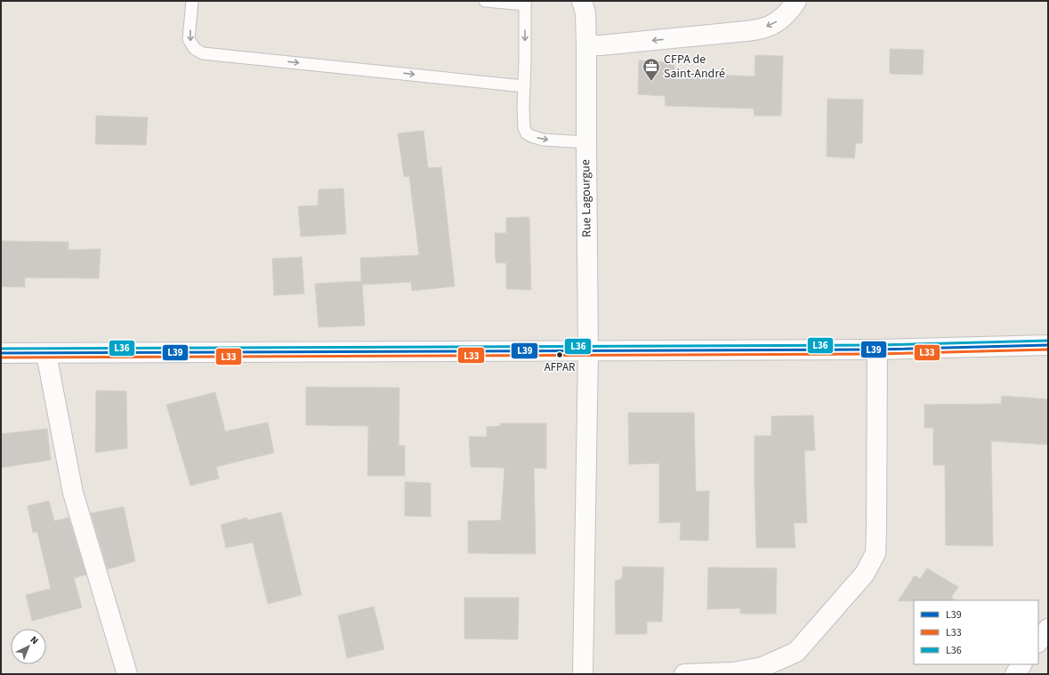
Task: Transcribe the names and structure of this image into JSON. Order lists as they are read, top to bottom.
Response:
{
  "streets": {
    "street": ["Rue Lagourgue"]
  },
  "places": {
    "office": ["CFPA de Saint-André"],
    "other": ["AFPAR"]
  },
  "lines": ["transit line L36", "transit line L39", "transit line L33"],
  "legend": ["L39", "L33", "L36"],
  "north": "top right"
}
